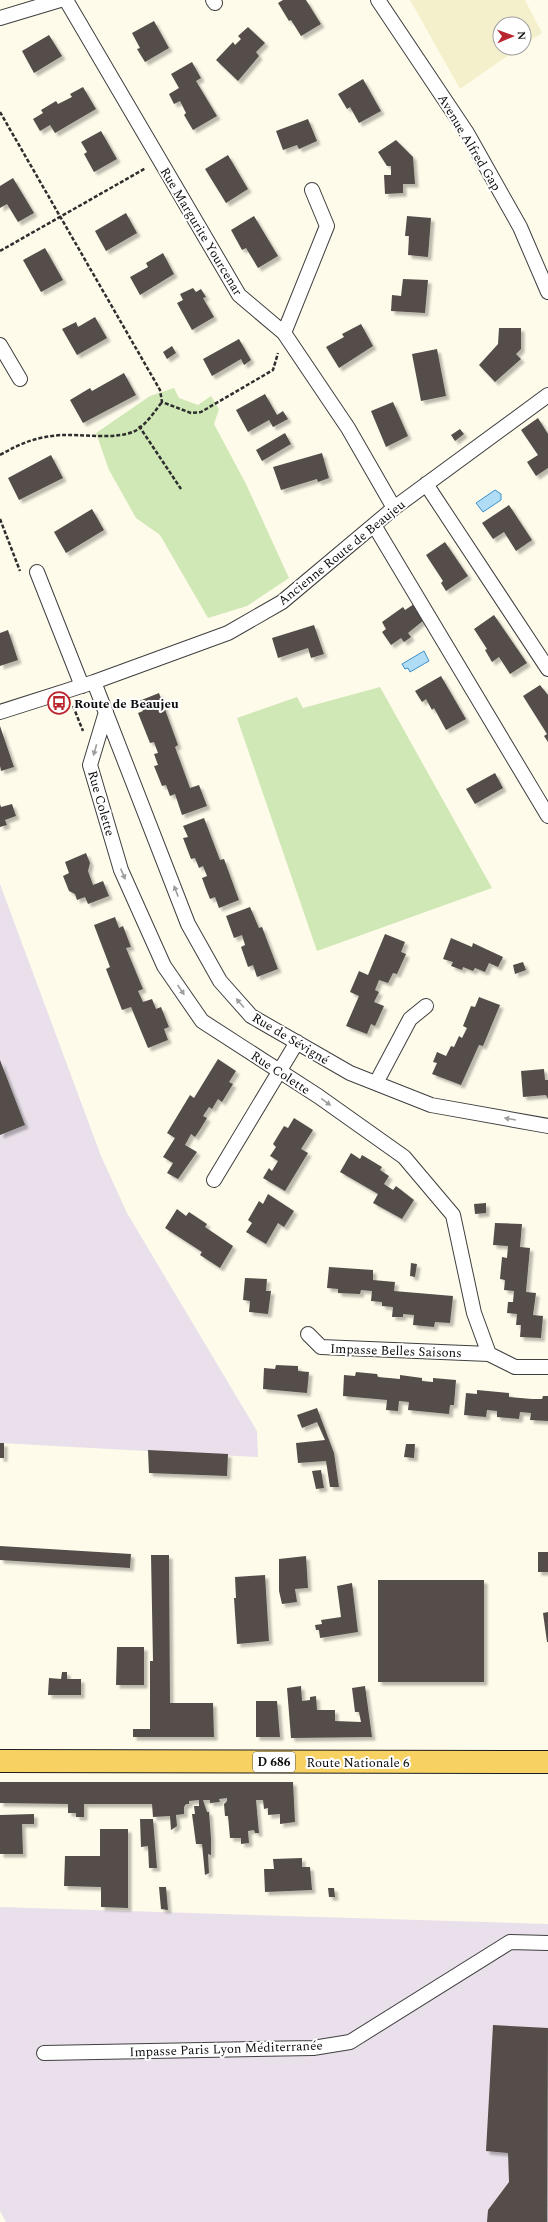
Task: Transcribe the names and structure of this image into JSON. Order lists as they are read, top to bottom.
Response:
{
  "streets": {
    "main road": ["D 686", "Route Nationale 6"],
    "street": [
      "Avenue Alfred Gap",
      "Rue Margurite Yourcenar",
      "Ancienne Route de Beaujeu",
      "Rue Colette",
      "Rue de Sévigné",
      "Impasse Belles Saisons",
      "Impasse Paris Lyon Méditerranée"
    ]
  },
  "crossings": [
    ["Rue Margurite Yourcenar", "Ancienne Route de Beaujeu"],
    ["Ancienne Route de Beaujeu", "Rue de Sévigné"],
    ["Rue Colette", "Rue de Sévigné"],
    ["Rue Colette", "Impasse Belles Saisons"]
  ],
  "one_way": ["Rue Colette", "Rue de Sévigné"],
  "places": {
    "bus stop": ["Route de Beaujeu"]
  },
  "north": "right"
}
